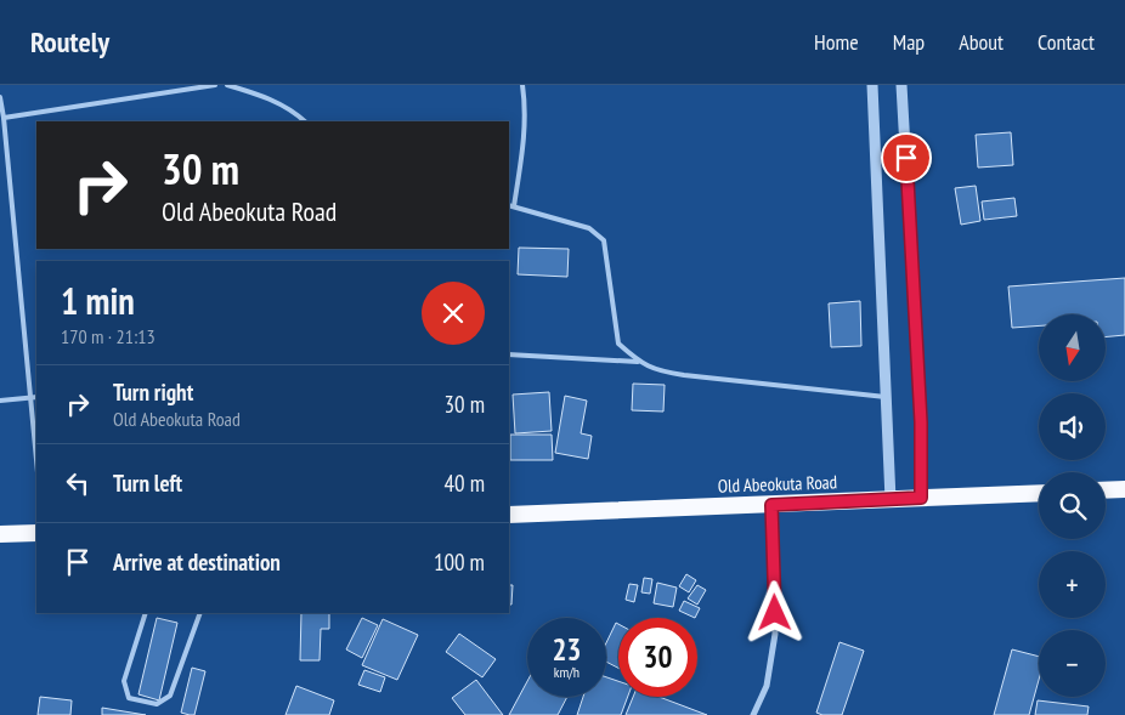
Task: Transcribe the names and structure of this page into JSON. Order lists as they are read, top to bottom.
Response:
{
  "streets": {
    "highway": ["Old Abeokuta Road"]
  },
  "north": "bottom",
  "page": {
    "header": "Routely",
    "nav": [
      "Home",
      "Map",
      "About",
      "Contact"
    ],
    "turn": ["30 m", "Old Abeokuta Road"],
    "heading": ["1 min", "170 m · 21:13"],
    "map_buttons": ["+", "−"],
    "list": [
      {
        "name": "Turn right",
        "note": "Old Abeokuta Road",
        "value": "30 m"
      },
      {
        "name": "Turn left",
        "value": "40 m"
      },
      {
        "name": "Arrive at destination",
        "value": "100 m"
      }
    ],
    "speed": "23 km/h",
    "limit": "30"
  }
}
